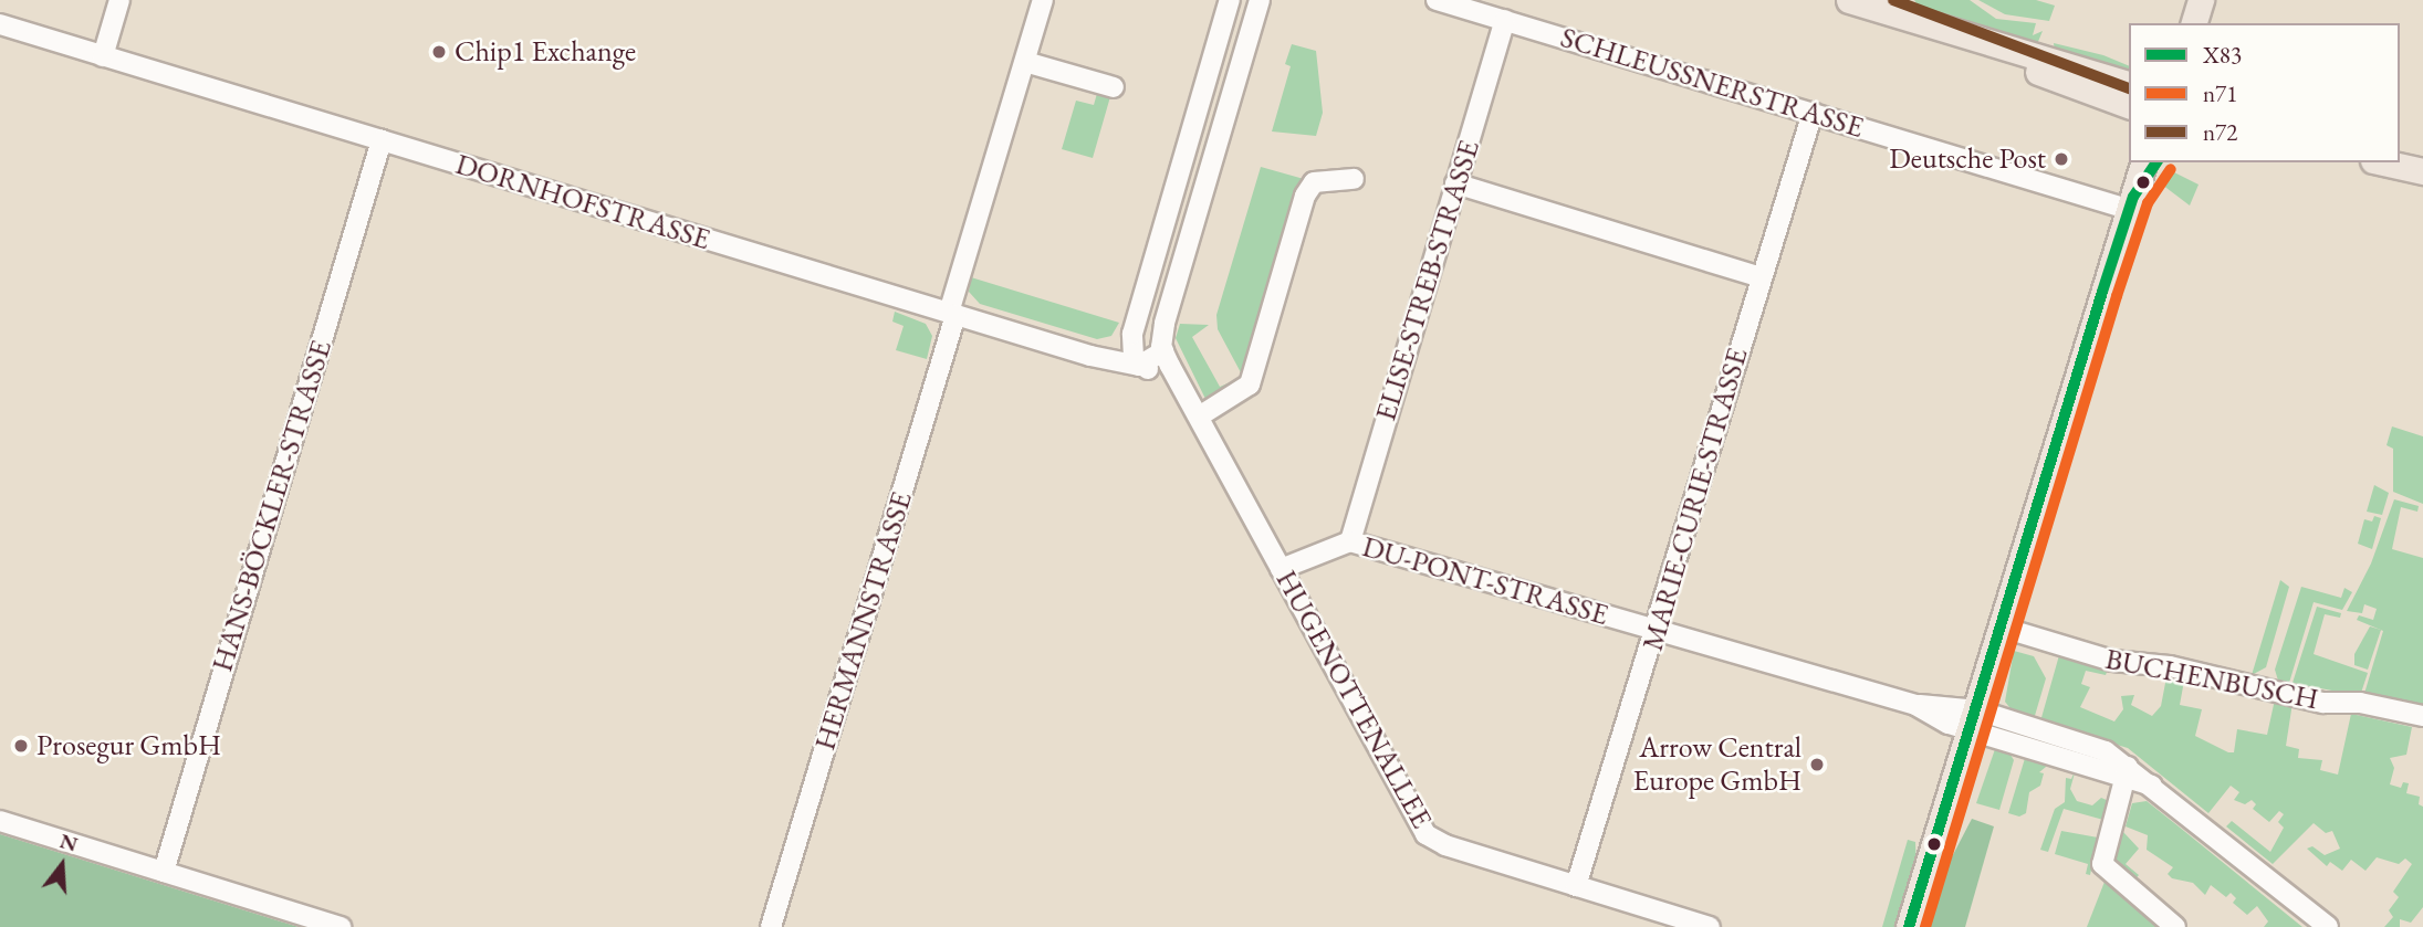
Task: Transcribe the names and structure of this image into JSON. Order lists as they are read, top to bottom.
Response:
{
  "streets": {
    "street": [
      "SCHLEUSSNERSTRASSE",
      "DORNHOFSTRASSE",
      "ELISE-STREB-STRASSE",
      "MARIE-CURIE-STRASSE",
      "HANS-BÖCKLER-STRASSE",
      "DU-PONT-STRASSE",
      "HERMANNSTRASSE",
      "BUCHENBUSCH",
      "HUGENOTTENALLEE"
    ]
  },
  "crossings": [
    ["SCHLEUSSNERSTRASSE", "ELISE-STREB-STRASSE"],
    ["SCHLEUSSNERSTRASSE", "MARIE-CURIE-STRASSE"],
    ["DORNHOFSTRASSE", "HANS-BÖCKLER-STRASSE"],
    ["DORNHOFSTRASSE", "HERMANNSTRASSE"],
    ["ELISE-STREB-STRASSE", "DU-PONT-STRASSE"],
    ["MARIE-CURIE-STRASSE", "DU-PONT-STRASSE"],
    ["MARIE-CURIE-STRASSE", "HUGENOTTENALLEE"],
    ["DU-PONT-STRASSE", "HUGENOTTENALLEE"]
  ],
  "places": [
    "Chip1 Exchange",
    "Deutsche Post",
    "Prosegur GmbH",
    "Arrow Central Europe GmbH"
  ],
  "lines": ["transit line n72", "transit line X83", "transit line n71"],
  "legend": ["X83", "n71", "n72"],
  "north": "top"
}
